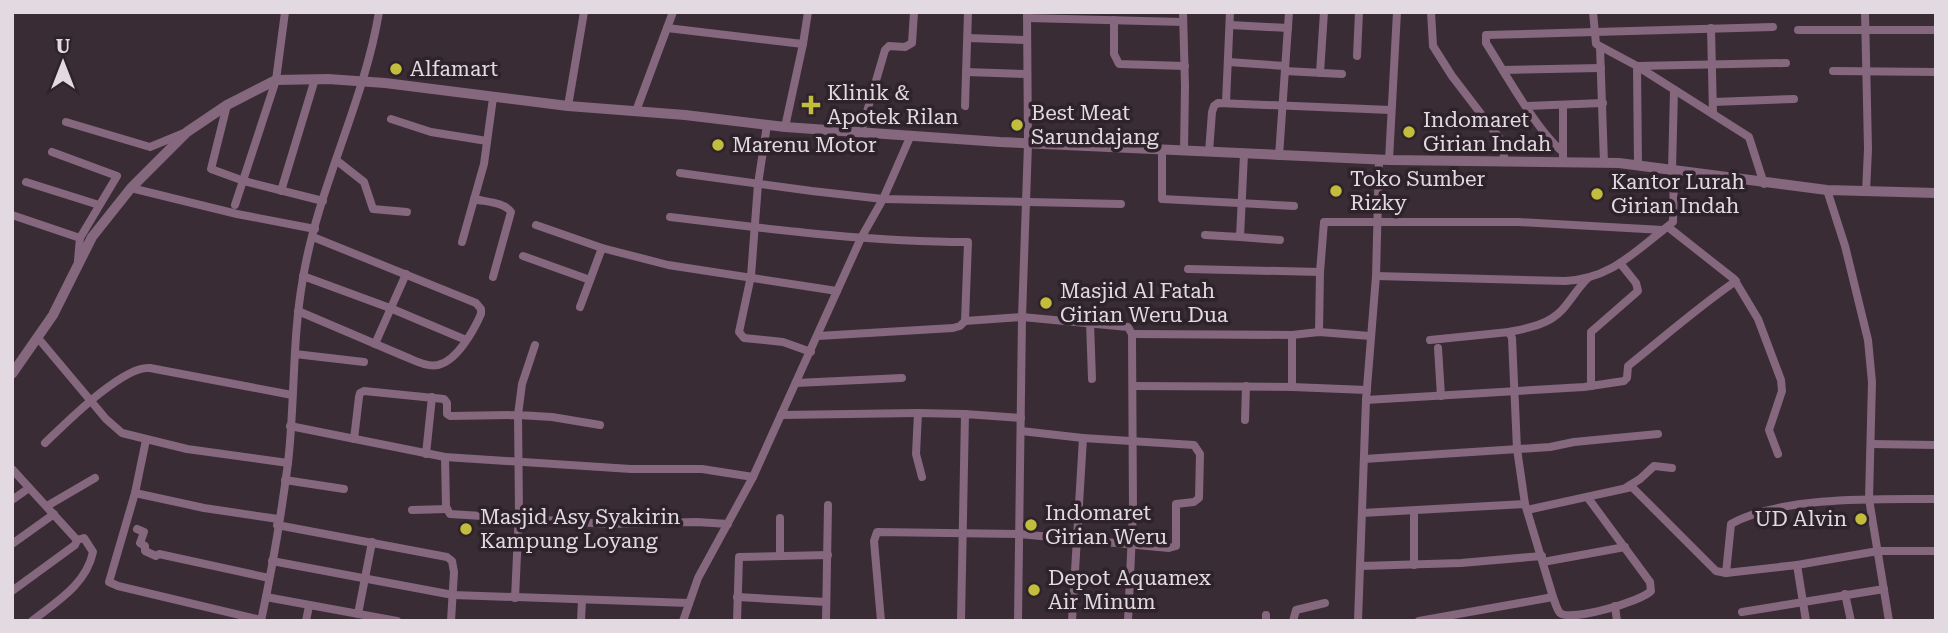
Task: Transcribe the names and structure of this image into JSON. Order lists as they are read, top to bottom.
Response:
{
  "places": {
    "other": [
      "Alfamart",
      "Best Meat Sarundajang",
      "Indomaret Girian Indah",
      "Marenu Motor",
      "Toko Sumber Rizky",
      "Kantor Lurah Girian Indah",
      "Masjid Al Fatah Girian Weru Dua",
      "UD Alvin",
      "Indomaret Girian Weru",
      "Masjid Asy Syakirin Kampung Loyang",
      "Depot Aquamex Air Minum"
    ],
    "health": ["Klinik & Apotek Rilan"]
  },
  "north": "top"
}
